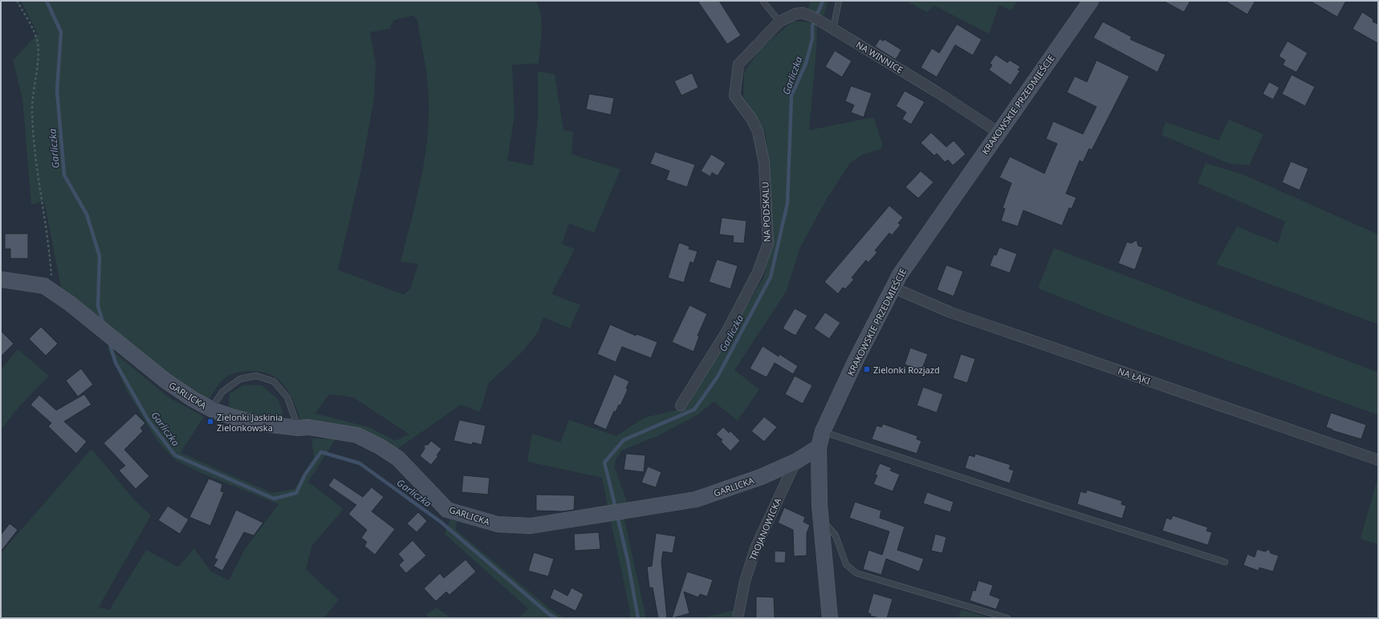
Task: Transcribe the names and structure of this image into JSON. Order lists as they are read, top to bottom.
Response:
{
  "streets": {
    "street": [
      "NA WINNICE",
      "KRAKOWSKIE PRZEDMIEŚCIE",
      "NA PODSKALU",
      "NA ŁĄKI",
      "GARLICKA",
      "TROJANOWICKA"
    ]
  },
  "crossings": [
    ["NA WINNICE", "KRAKOWSKIE PRZEDMIEŚCIE"],
    ["NA WINNICE", "NA PODSKALU"],
    ["KRAKOWSKIE PRZEDMIEŚCIE", "NA ŁĄKI"],
    ["KRAKOWSKIE PRZEDMIEŚCIE", "GARLICKA"],
    ["GARLICKA", "TROJANOWICKA"]
  ],
  "water": ["Garliczka"],
  "places": {
    "transit": ["Zielonki Rozjazd", "Zielonki Jaskinia Zielonkowska"]
  }
}
